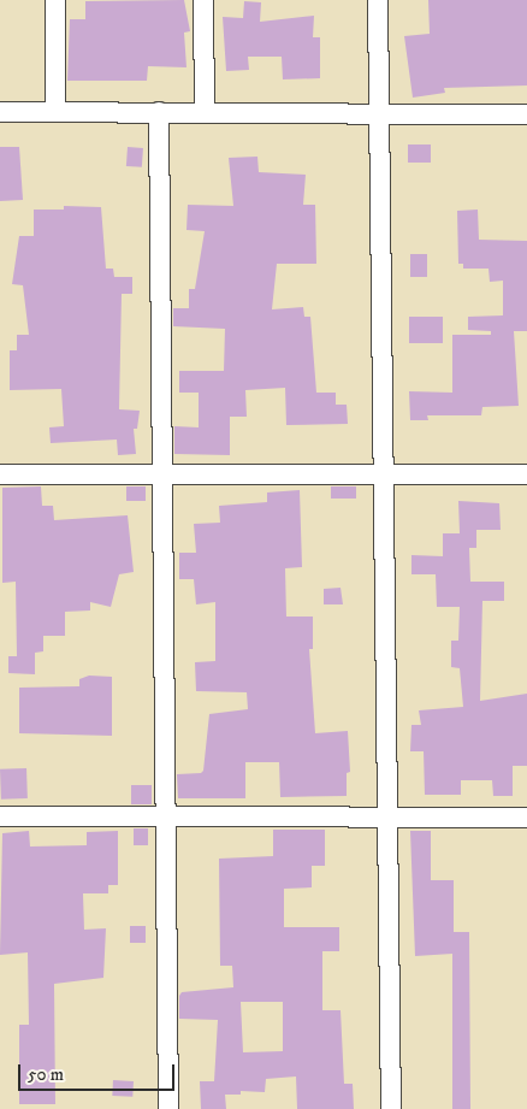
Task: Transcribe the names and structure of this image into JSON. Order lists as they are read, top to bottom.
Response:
{
  "scale_bar": "50 m"
}
